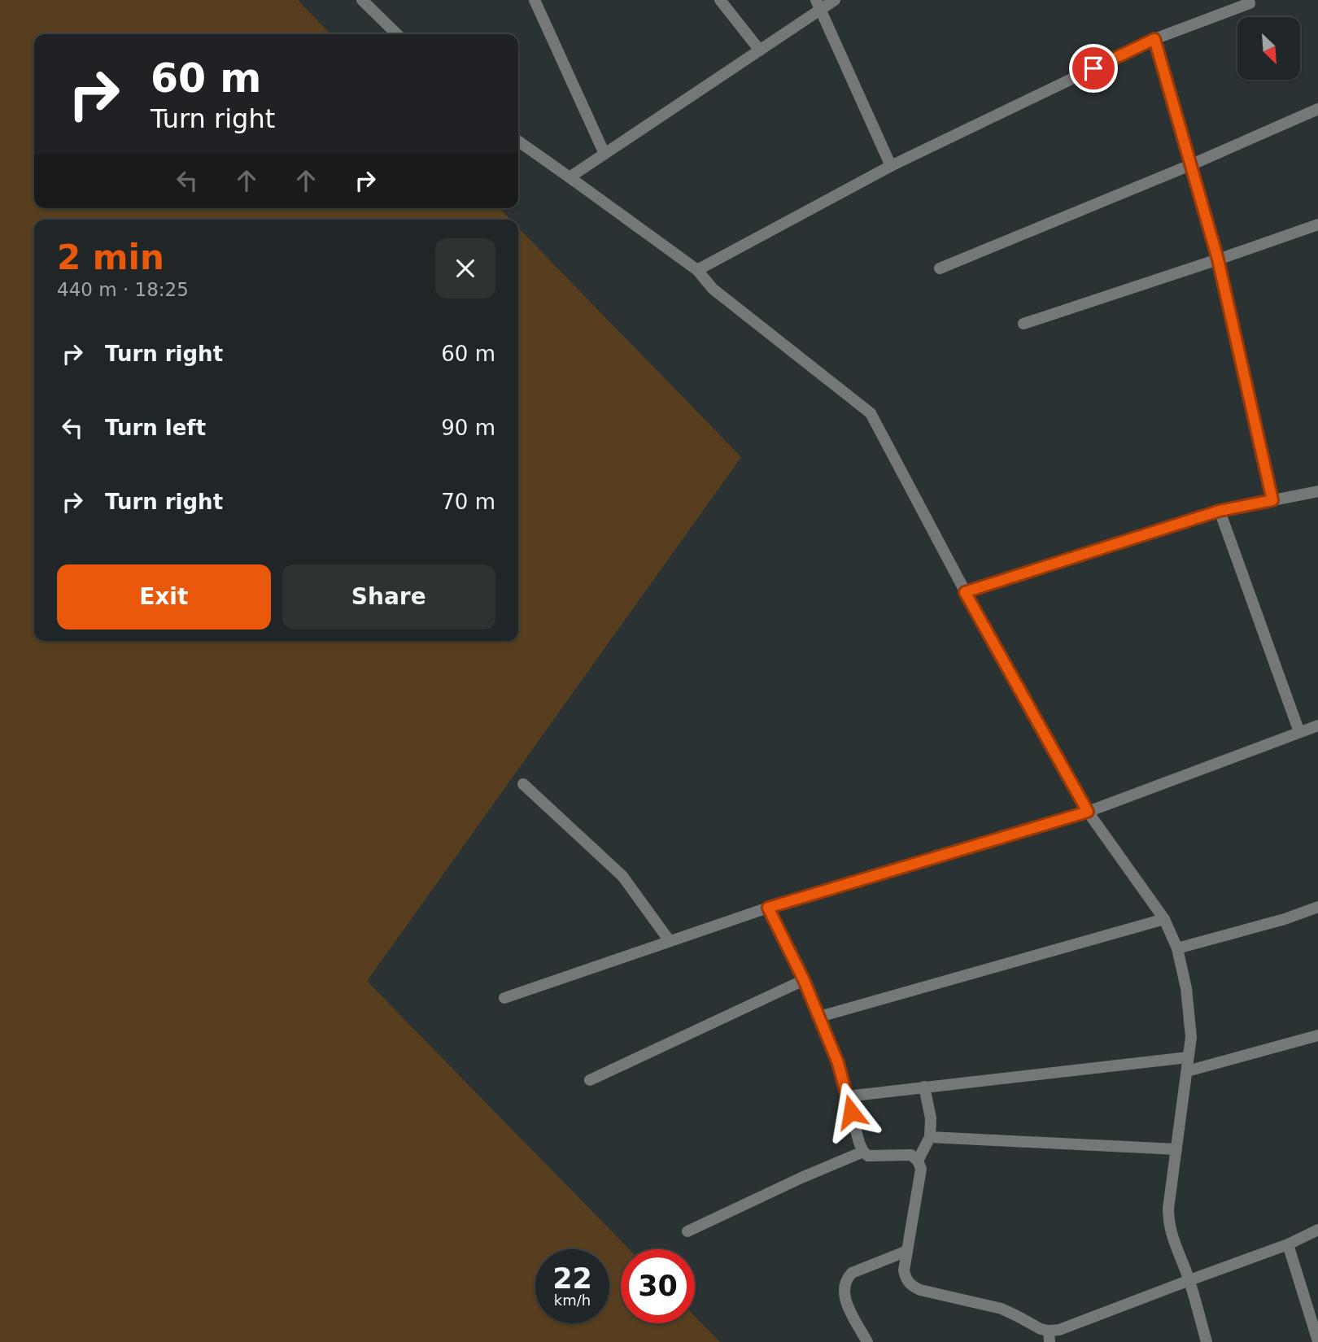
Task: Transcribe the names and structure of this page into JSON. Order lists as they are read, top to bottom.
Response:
{
  "north": "bottom right",
  "page": {
    "turn": ["60 m", "Turn right"],
    "heading": ["2 min", "440 m · 18:25"],
    "list": [
      {
        "name": "Turn right",
        "value": "60 m"
      },
      {
        "name": "Turn left",
        "value": "90 m"
      },
      {
        "name": "Turn right",
        "value": "70 m"
      }
    ],
    "buttons": ["Exit", "Share"],
    "speed": "22 km/h",
    "limit": "30"
  }
}
